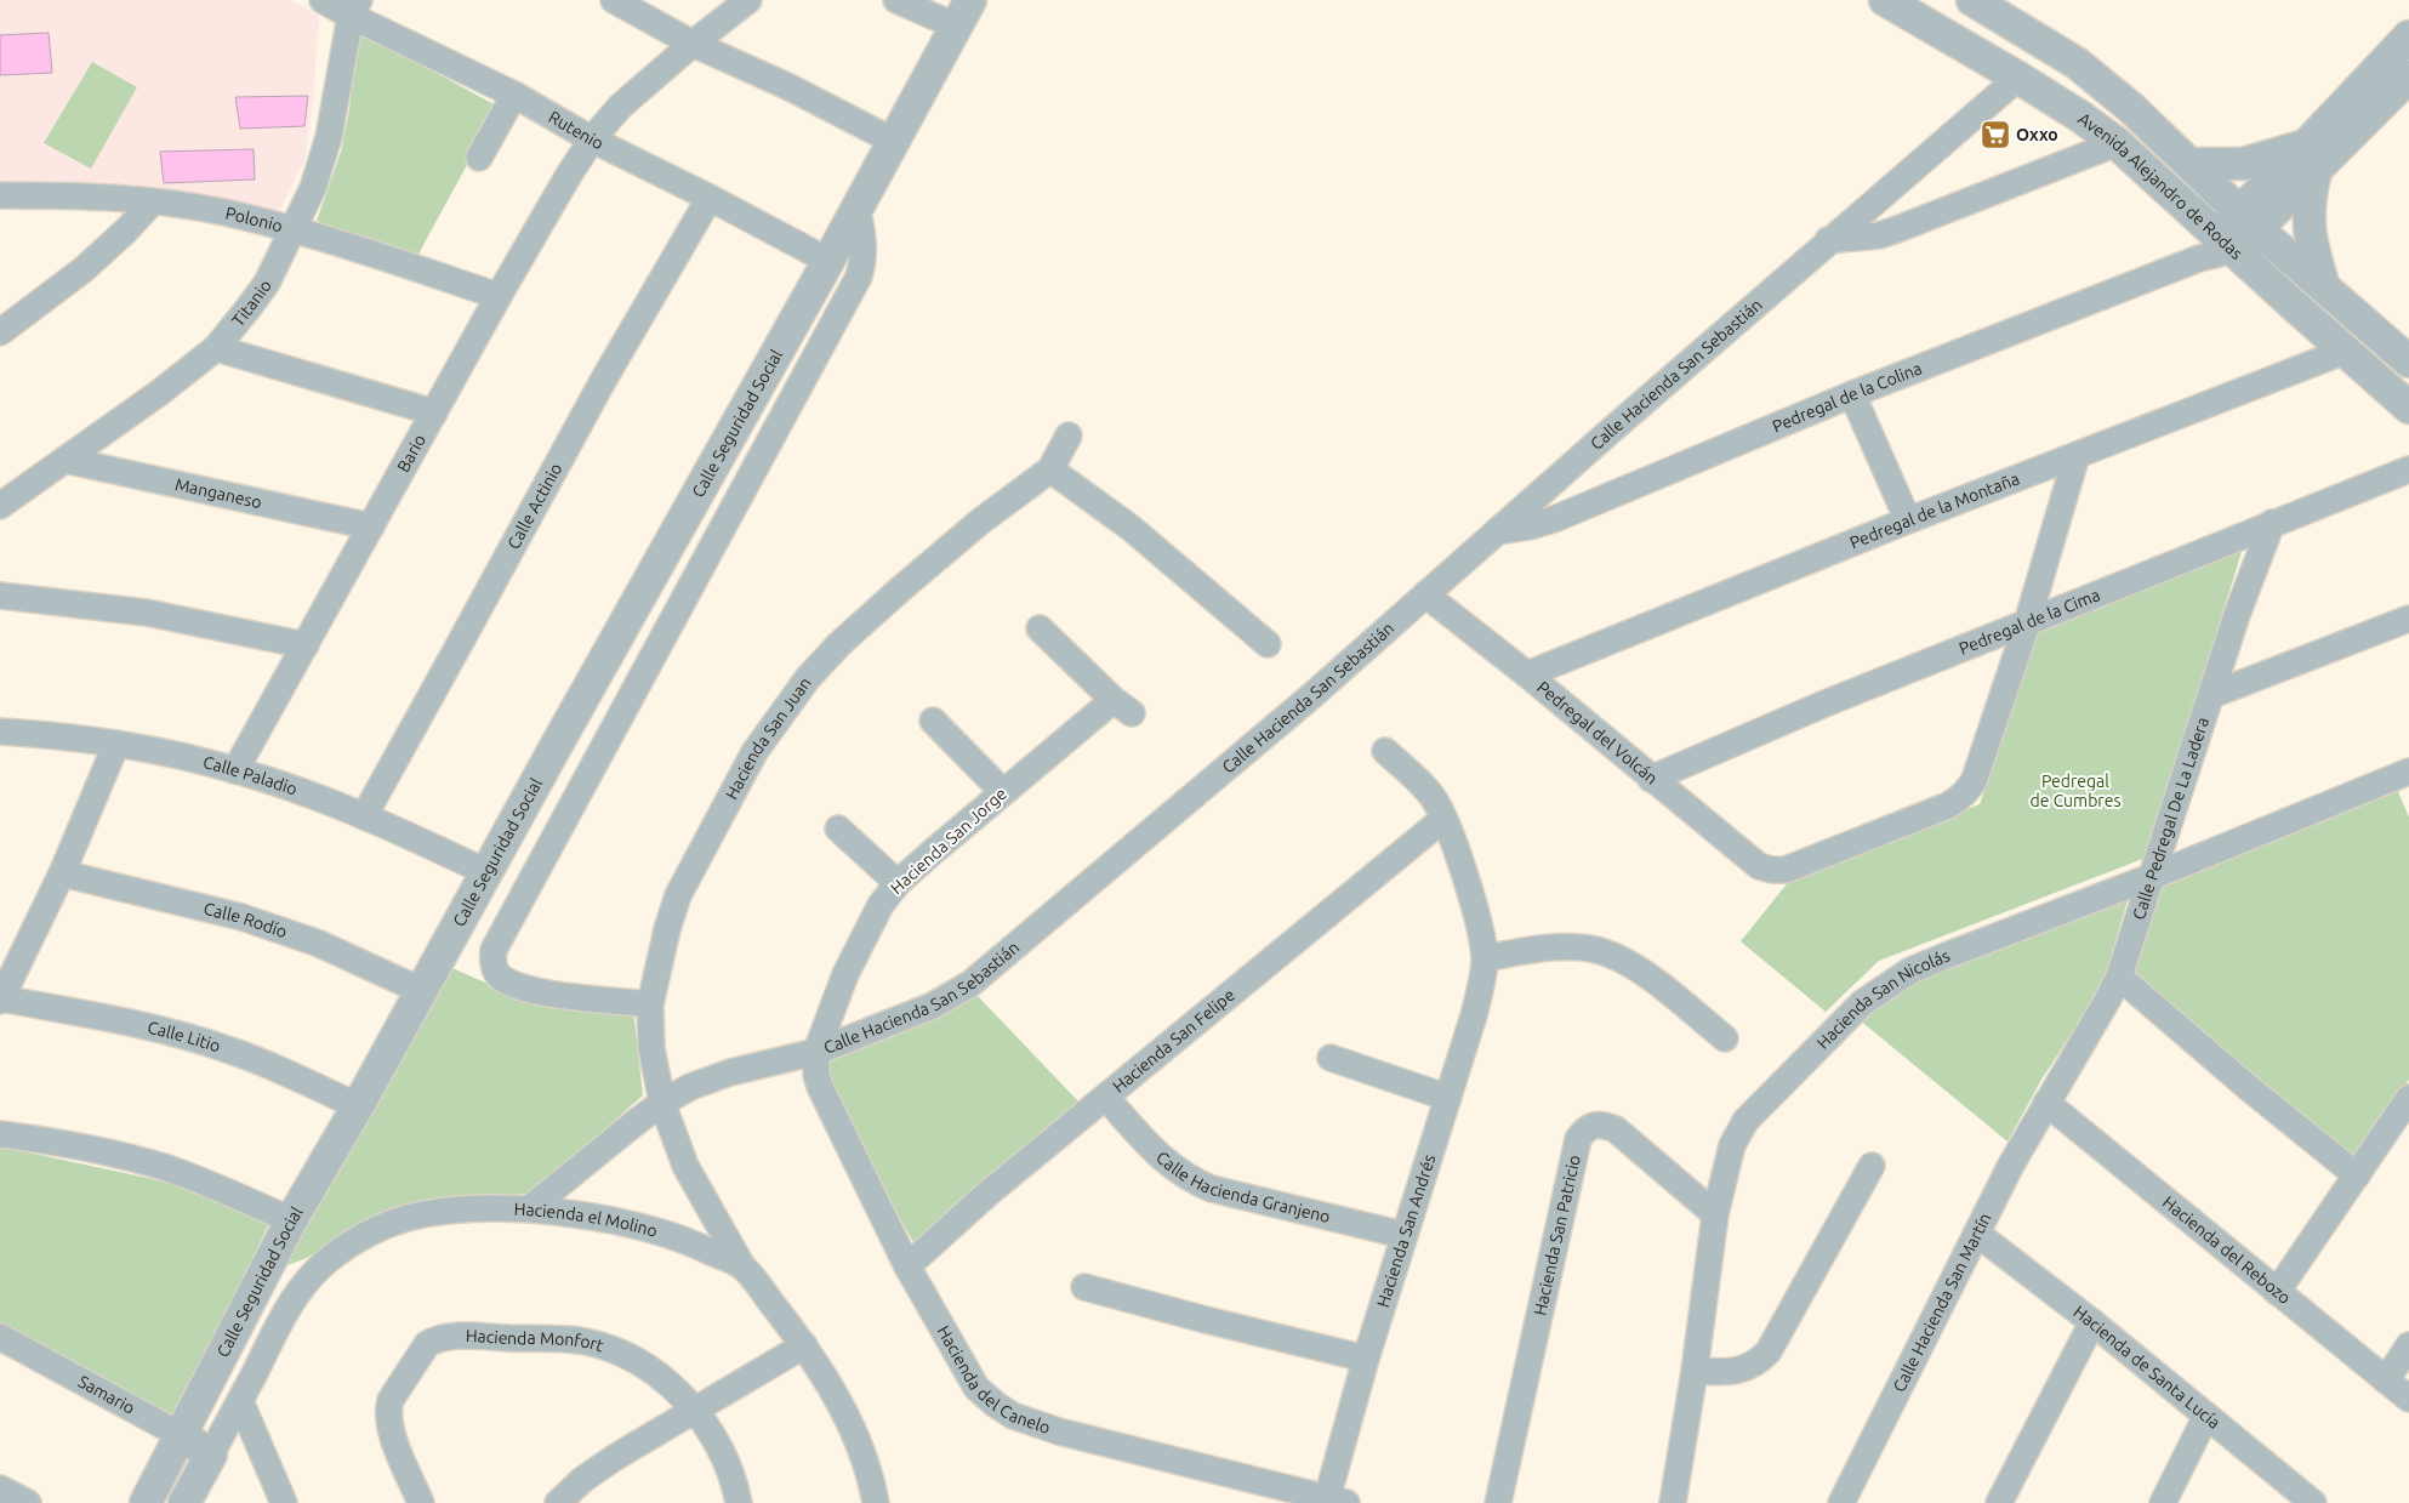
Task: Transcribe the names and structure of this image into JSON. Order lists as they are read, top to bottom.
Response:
{
  "streets": {
    "street": [
      "Rutenio",
      "Avenida Alejandro de Rodas",
      "Polonio",
      "Titanio",
      "Calle Hacienda San Sebastián",
      "Pedregal de la Colina",
      "Calle Seguridad Social",
      "Bario",
      "Manganeso",
      "Calle Actinio",
      "Pedregal de la Montaña",
      "Pedregal de la Cima",
      "Pedregal del Volcán",
      "Hacienda San Juan",
      "Calle Paladio",
      "Calle Pedregal De La Ladera",
      "Hacienda San Jorge",
      "Calle Rodío",
      "Hacienda San Nicolás",
      "Calle Litio",
      "Hacienda San Felipe",
      "Calle Hacienda Granjeno",
      "Hacienda el Molino",
      "Hacienda San Andrés",
      "Hacienda San Patricio",
      "Hacienda del Rebozo",
      "Calle Hacienda San Martín",
      "Hacienda Monfort",
      "Hacienda de Santa Lucía",
      "Hacienda del Canelo",
      "Samario"
    ]
  },
  "crossings": [
    ["Rutenio", "Titanio"],
    ["Rutenio", "Calle Seguridad Social"],
    ["Rutenio", "Bario"],
    ["Rutenio", "Calle Actinio"],
    ["Avenida Alejandro de Rodas", "Calle Hacienda San Sebastián"],
    ["Avenida Alejandro de Rodas", "Pedregal de la Colina"],
    ["Avenida Alejandro de Rodas", "Pedregal de la Montaña"],
    ["Polonio", "Titanio"],
    ["Polonio", "Bario"],
    ["Titanio", "Manganeso"],
    ["Calle Hacienda San Sebastián", "Pedregal de la Colina"],
    ["Calle Hacienda San Sebastián", "Pedregal del Volcán"],
    ["Calle Hacienda San Sebastián", "Hacienda San Juan"],
    ["Calle Hacienda San Sebastián", "Hacienda San Jorge"],
    ["Calle Hacienda San Sebastián", "Hacienda el Molino"],
    ["Calle Hacienda San Sebastián", "Hacienda del Canelo"],
    ["Calle Seguridad Social", "Calle Paladio"],
    ["Calle Seguridad Social", "Calle Rodío"],
    ["Calle Seguridad Social", "Calle Litio"],
    ["Calle Seguridad Social", "Samario"],
    ["Bario", "Manganeso"],
    ["Bario", "Calle Paladio"],
    ["Calle Actinio", "Calle Paladio"],
    ["Pedregal de la Montaña", "Pedregal del Volcán"],
    ["Pedregal de la Cima", "Pedregal del Volcán"],
    ["Pedregal de la Cima", "Calle Pedregal De La Ladera"],
    ["Hacienda San Juan", "Hacienda el Molino"],
    ["Calle Pedregal De La Ladera", "Hacienda San Nicolás"],
    ["Calle Pedregal De La Ladera", "Hacienda del Rebozo"],
    ["Calle Pedregal De La Ladera", "Calle Hacienda San Martín"],
    ["Hacienda San Jorge", "Hacienda del Canelo"],
    ["Hacienda San Nicolás", "Hacienda San Patricio"],
    ["Hacienda San Felipe", "Calle Hacienda Granjeno"],
    ["Hacienda San Felipe", "Hacienda San Andrés"],
    ["Hacienda San Felipe", "Hacienda del Canelo"],
    ["Calle Hacienda Granjeno", "Hacienda San Andrés"],
    ["Hacienda San Andrés", "Hacienda del Canelo"],
    ["Hacienda del Rebozo", "Calle Hacienda San Martín"],
    ["Calle Hacienda San Martín", "Hacienda de Santa Lucía"]
  ],
  "parks": ["Pedregal de Cumbres"],
  "places": {
    "supermarket": ["Oxxo"]
  }
}
